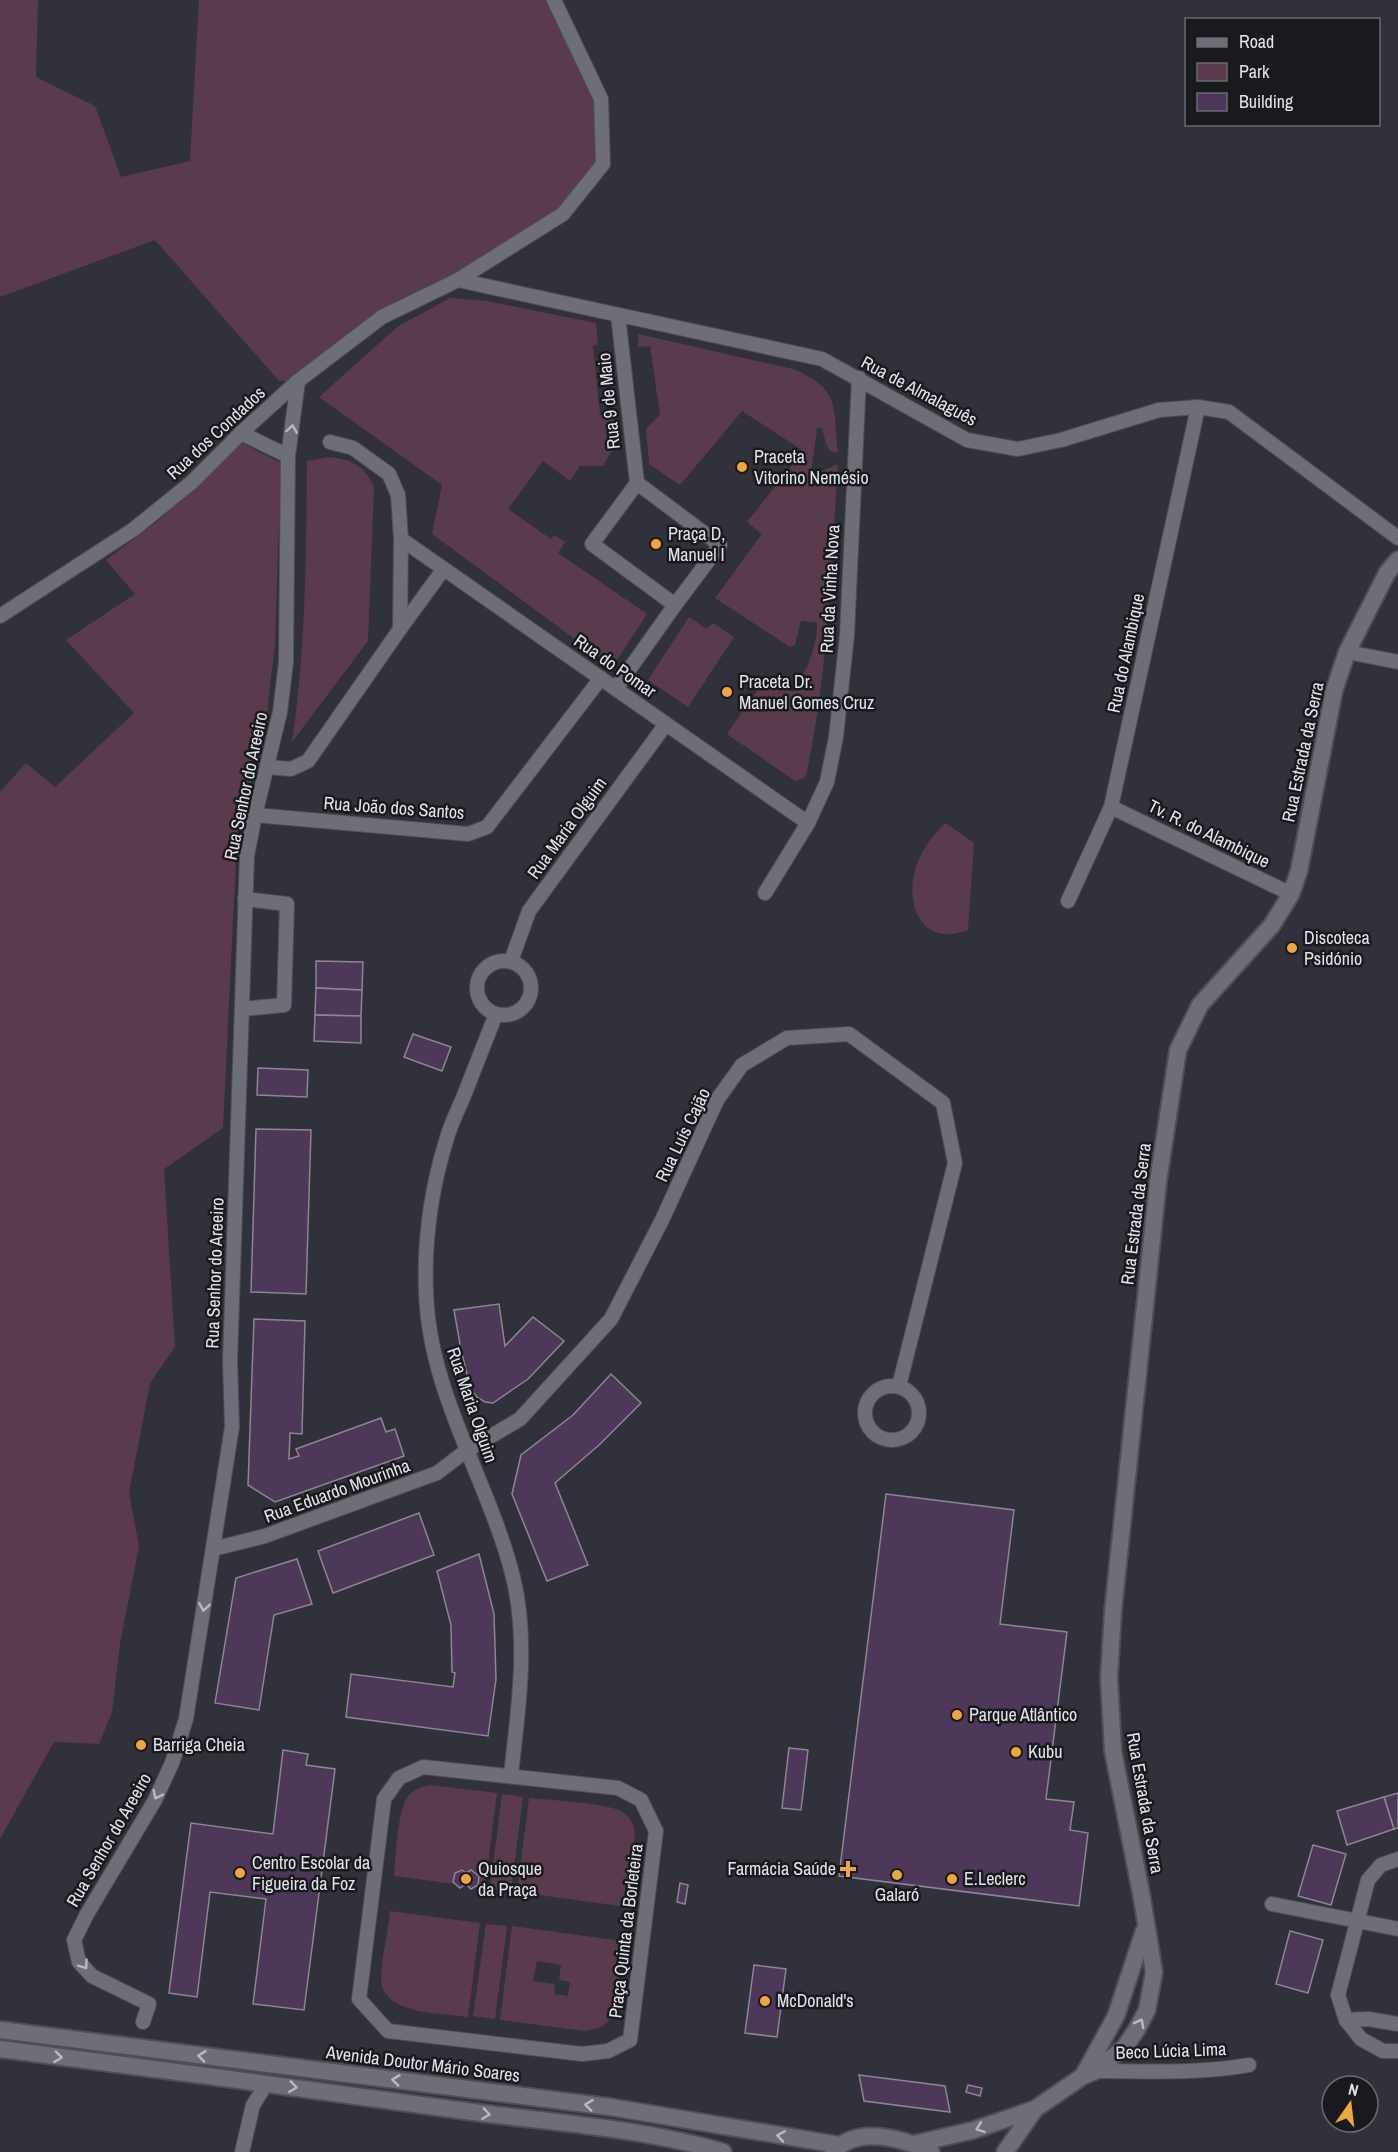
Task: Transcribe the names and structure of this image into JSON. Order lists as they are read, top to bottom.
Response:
{
  "streets": {
    "street": [
      "Rua de Almalaguês",
      "Rua 9 de Maio",
      "Rua dos Condados",
      "Rua da Vinha Nova",
      "Rua do Alambique",
      "Rua do Pomar",
      "Rua Estrada da Serra",
      "Rua Senhor do Areeiro",
      "Rua João dos Santos",
      "Rua Maria Olguim",
      "Tv. R. do Alambique",
      "Rua Luís Cajão",
      "Rua Eduardo Mourinha",
      "Praça Quinta da Borleteira",
      "Beco Lúcia Lima",
      "Avenida Doutor Mário Soares"
    ]
  },
  "crossings": [
    ["Rua de Almalaguês", "Rua 9 de Maio"],
    ["Rua de Almalaguês", "Rua dos Condados"],
    ["Rua de Almalaguês", "Rua da Vinha Nova"],
    ["Rua de Almalaguês", "Rua do Alambique"],
    ["Rua dos Condados", "Rua Senhor do Areeiro"],
    ["Rua da Vinha Nova", "Rua do Pomar"],
    ["Rua do Alambique", "Tv. R. do Alambique"],
    ["Rua do Pomar", "Rua João dos Santos"],
    ["Rua do Pomar", "Rua Maria Olguim"],
    ["Rua Estrada da Serra", "Tv. R. do Alambique"],
    ["Rua Estrada da Serra", "Beco Lúcia Lima"],
    ["Rua Senhor do Areeiro", "Rua João dos Santos"],
    ["Rua Senhor do Areeiro", "Rua Eduardo Mourinha"],
    ["Rua Maria Olguim", "Rua Luís Cajão"],
    ["Rua Maria Olguim", "Rua Eduardo Mourinha"],
    ["Rua Maria Olguim", "Praça Quinta da Borleteira"],
    ["Rua Luís Cajão", "Rua Eduardo Mourinha"]
  ],
  "places": {
    "other": [
      "Praceta Vitorino Nemésio",
      "Praça D, Manuel I",
      "Praceta Dr. Manuel Gomes Cruz",
      "Discoteca Psidónio",
      "Parque Atlântico",
      "Barriga Cheia",
      "Kubu",
      "Centro Escolar da Figueira da Foz",
      "Galaró",
      "Quiosque da Praça",
      "E.Leclerc",
      "McDonald's"
    ],
    "health": ["Farmácia Saúde"]
  },
  "legend": ["Road", "Park", "Building"],
  "north": "top"
}
